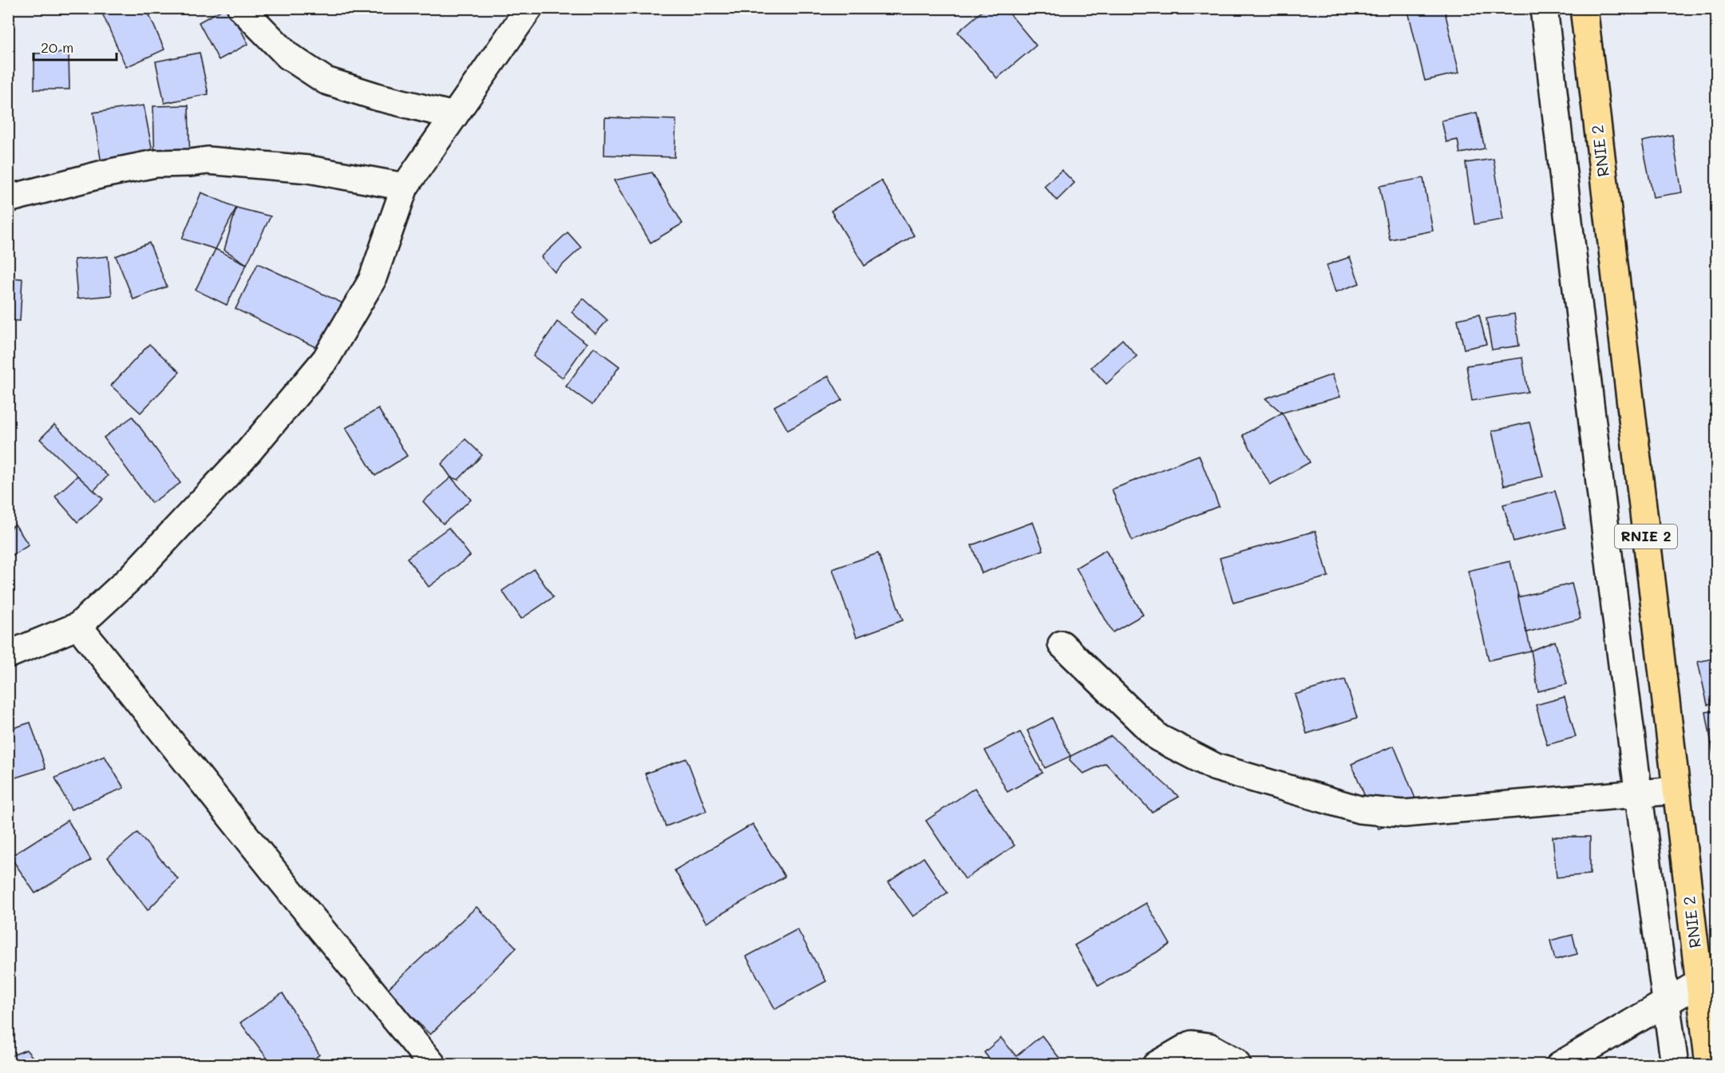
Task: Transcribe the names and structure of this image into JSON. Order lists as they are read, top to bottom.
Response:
{
  "streets": {
    "highway": ["RNIE 2"]
  },
  "scale_bar": "20 m"
}
